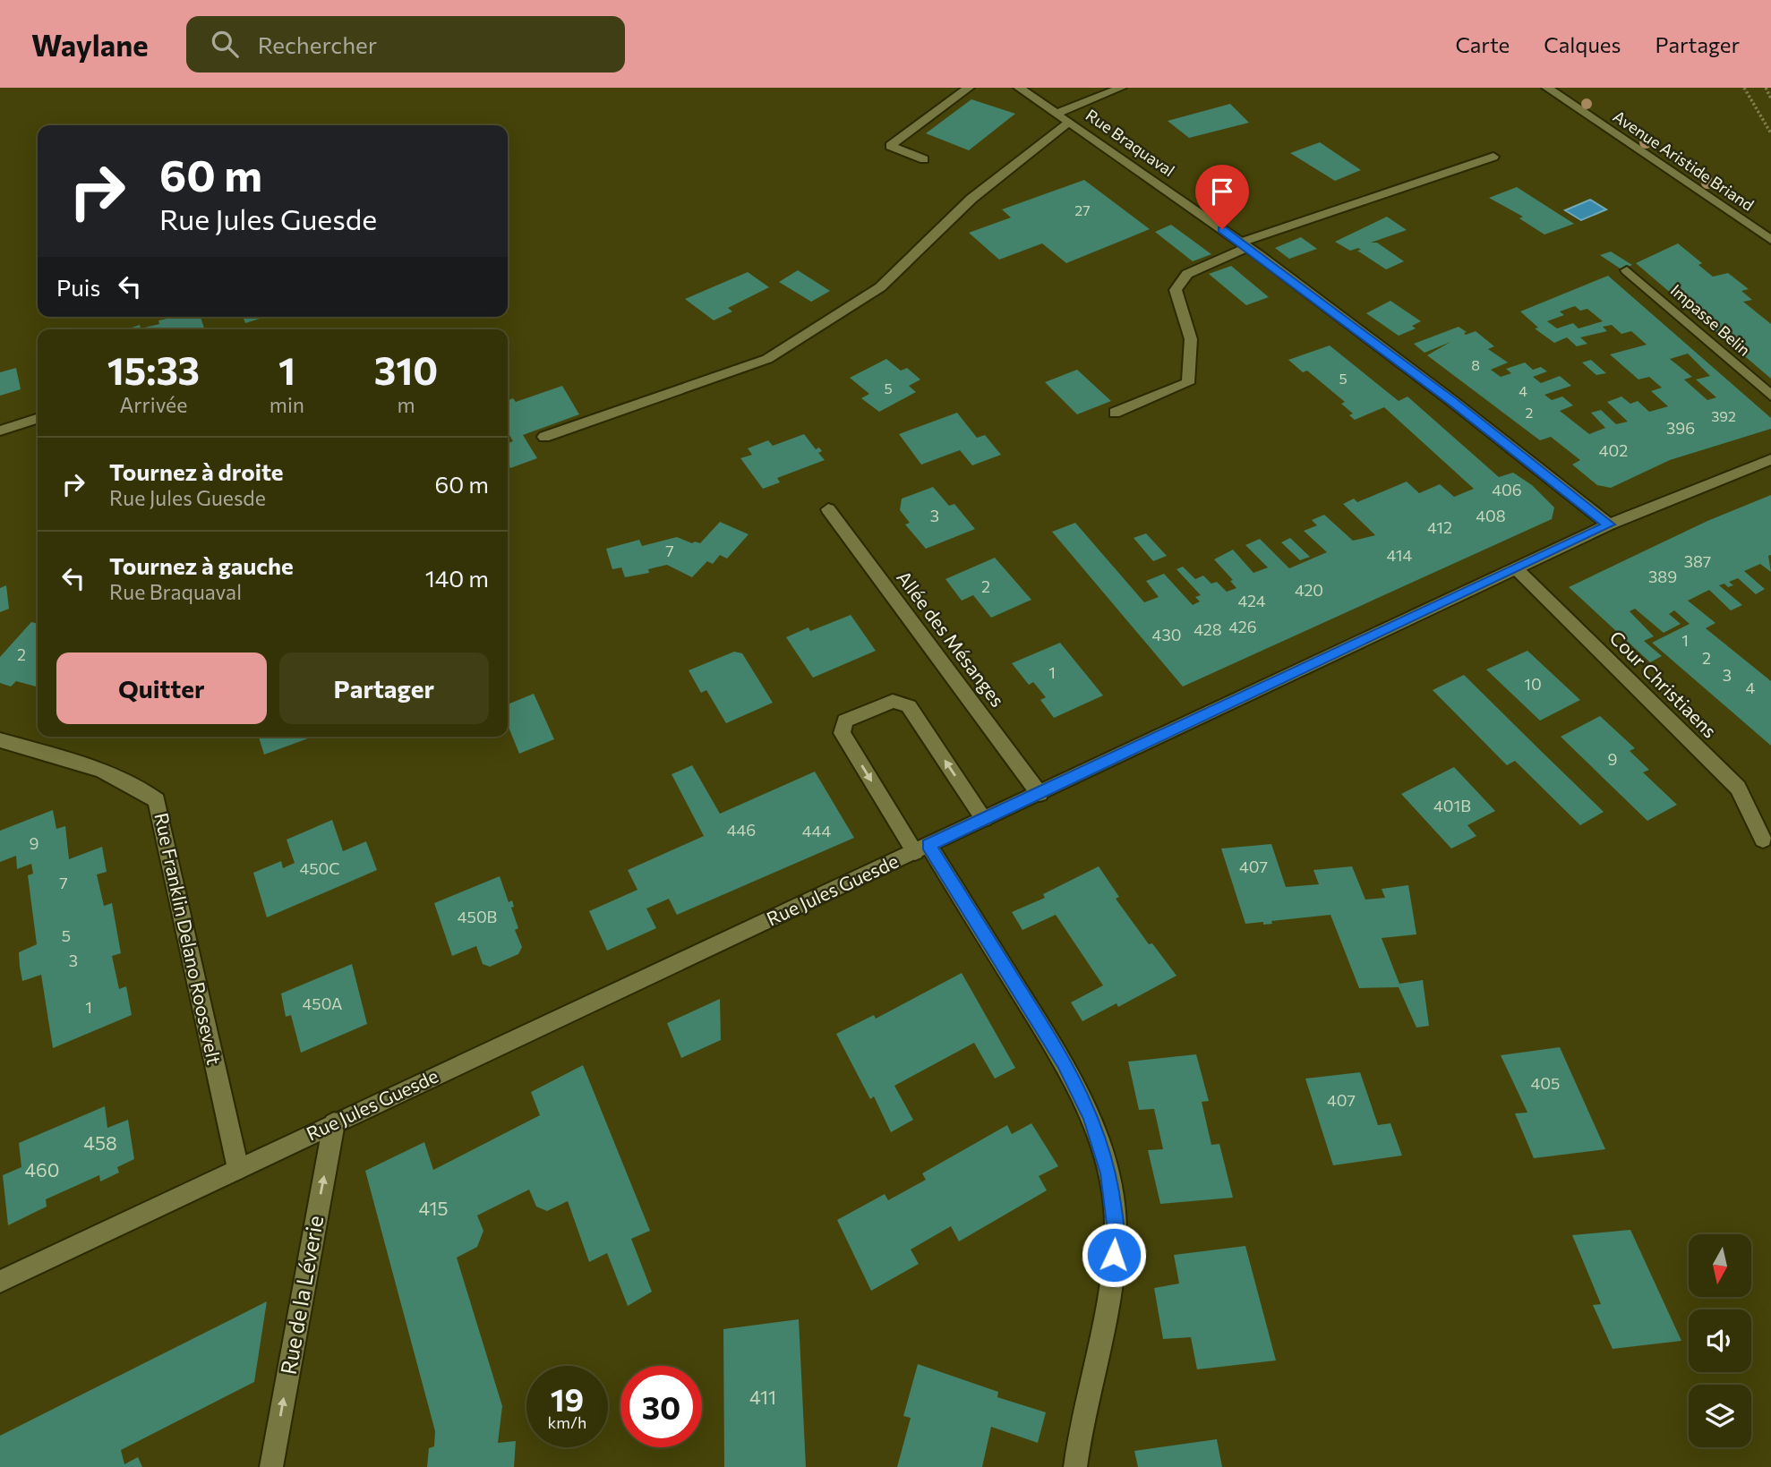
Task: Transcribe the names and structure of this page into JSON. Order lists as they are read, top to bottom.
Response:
{
  "streets": {
    "street": [
      "Rue Braquaval",
      "Avenue Aristide Briand",
      "Impasse Belin",
      "Allée des Mésanges",
      "Cour Christiaens",
      "Rue Jules Guesde",
      "Rue Franklin Delano Roosevelt",
      "Rue de la Léverie"
    ]
  },
  "crossings": [
    ["Rue Braquaval", "Rue Jules Guesde"],
    ["Allée des Mésanges", "Rue Jules Guesde"],
    ["Cour Christiaens", "Rue Jules Guesde"],
    ["Rue Jules Guesde", "Rue Franklin Delano Roosevelt"],
    ["Rue Jules Guesde", "Rue de la Léverie"]
  ],
  "one_way": ["Rue de la Léverie"],
  "house_numbers": [
    "27",
    "8",
    "5",
    "5",
    "4",
    "2",
    "392",
    "396",
    "402",
    "406",
    "3",
    "408",
    "412",
    "7",
    "414",
    "387",
    "389",
    "2",
    "420",
    "424",
    "426",
    "428",
    "430",
    "1",
    "2",
    "2",
    "1",
    "3",
    "10",
    "4",
    "9",
    "401B",
    "446",
    "444",
    "9",
    "407",
    "450C",
    "7",
    "450B",
    "5",
    "3",
    "450A",
    "1",
    "405",
    "407",
    "458",
    "460",
    "415",
    "411"
  ],
  "north": "bottom",
  "page": {
    "header": "Waylane",
    "search": "Rechercher",
    "nav": ["Carte", "Calques", "Partager"],
    "turn": ["60 m", "Rue Jules Guesde"],
    "then": "Puis",
    "eta": [
      "15:33",
      "Arrivée",
      "1",
      "min",
      "310",
      "m"
    ],
    "list": [
      {
        "name": "Tournez à droite",
        "note": "Rue Jules Guesde",
        "value": "60 m"
      },
      {
        "name": "Tournez à gauche",
        "note": "Rue Braquaval",
        "value": "140 m"
      }
    ],
    "buttons": ["Quitter", "Partager"],
    "speed": "19 km/h",
    "limit": "30"
  }
}
